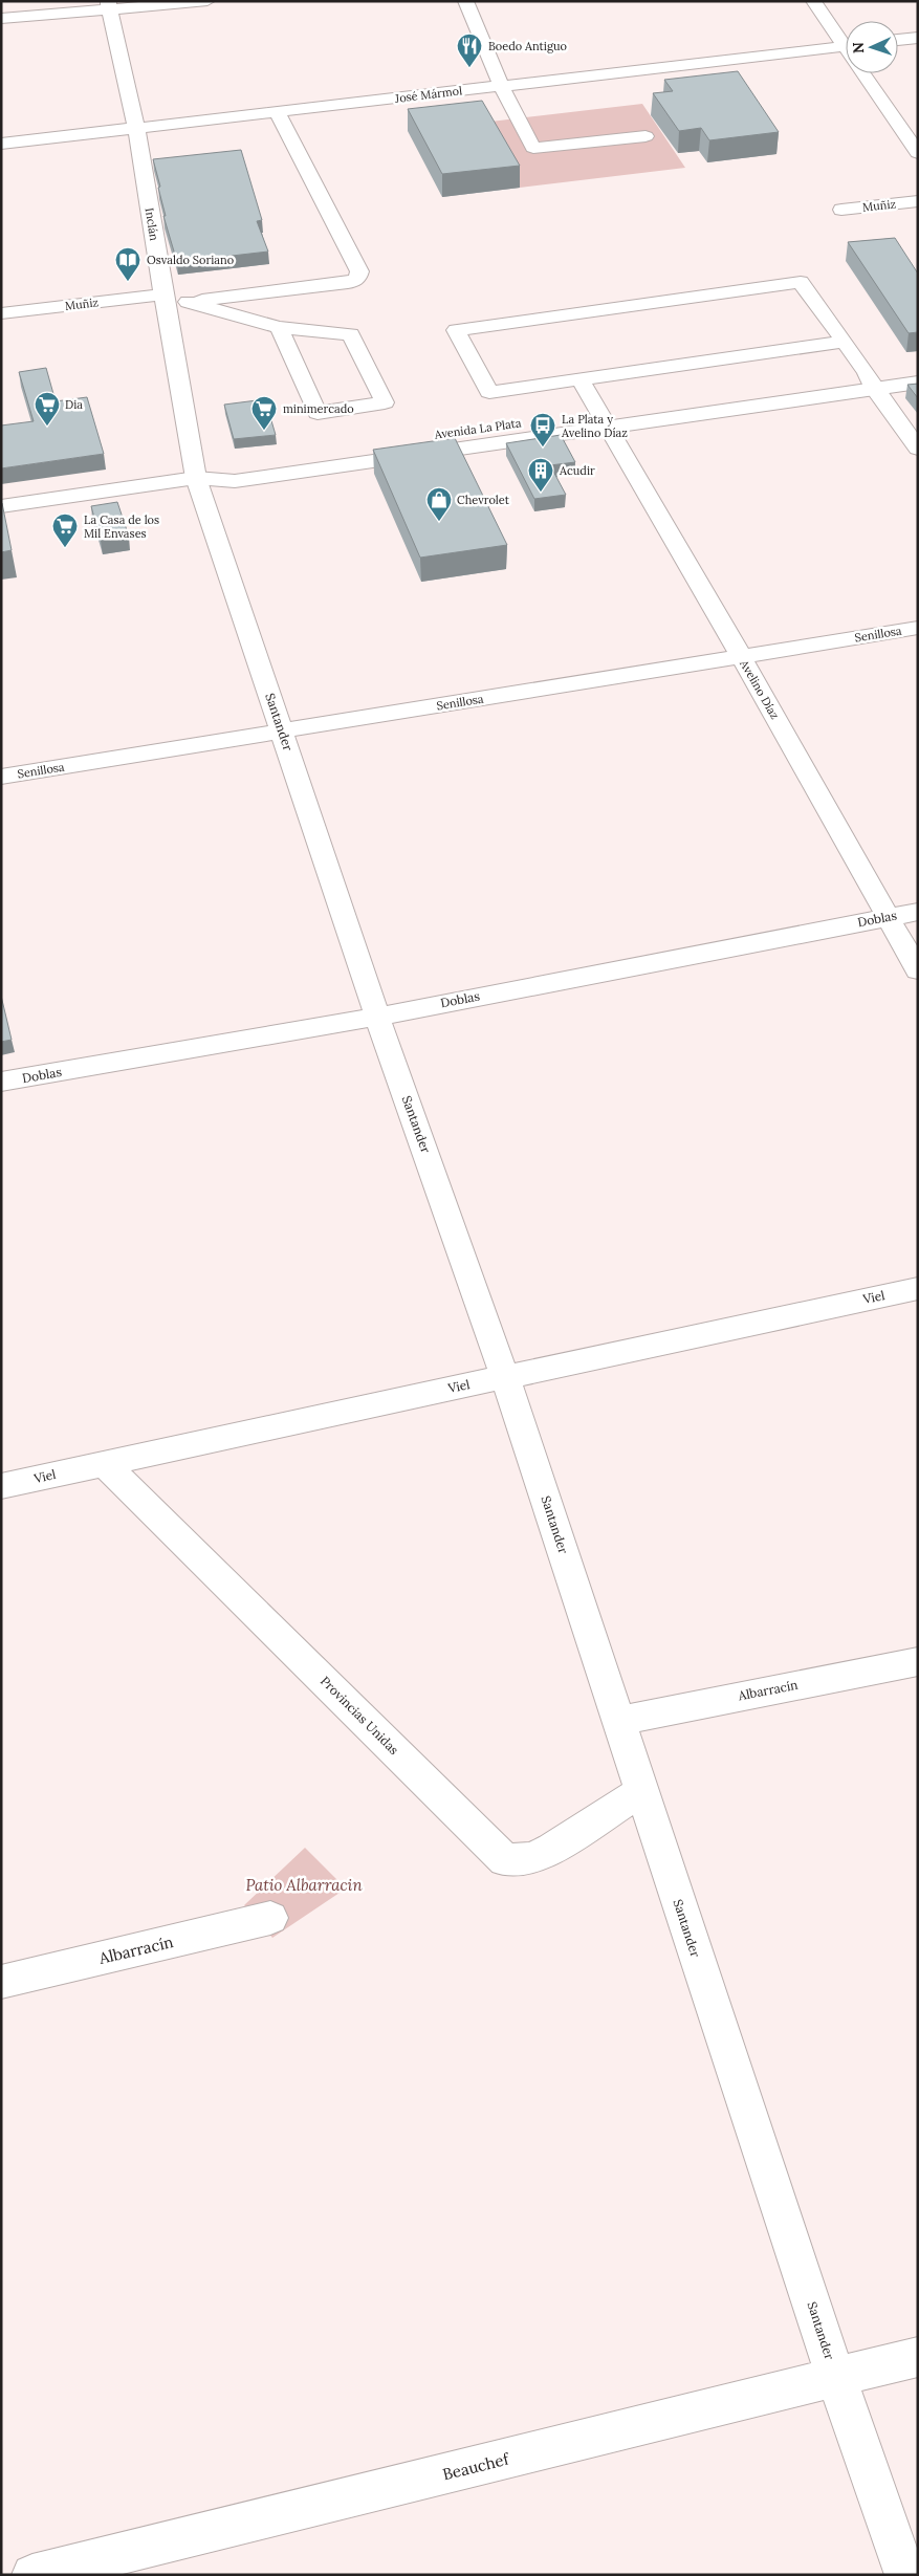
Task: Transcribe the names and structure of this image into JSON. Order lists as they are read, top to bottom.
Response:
{
  "streets": {
    "street": [
      "José Mármol",
      "Muñiz",
      "Inclán",
      "Avenida La Plata",
      "Senillosa",
      "Avelino Díaz",
      "Santander",
      "Doblas",
      "Viel",
      "Albarracín",
      "Provincias Unidas",
      "Beauchef"
    ]
  },
  "crossings": [
    ["José Mármol", "Inclán"],
    ["Muñiz", "Inclán"],
    ["Inclán", "Avenida La Plata"],
    ["Inclán", "Santander"],
    ["Avenida La Plata", "Avelino Díaz"],
    ["Avenida La Plata", "Santander"],
    ["Senillosa", "Avelino Díaz"],
    ["Senillosa", "Santander"],
    ["Avelino Díaz", "Doblas"],
    ["Santander", "Doblas"],
    ["Santander", "Viel"],
    ["Santander", "Albarracín"],
    ["Santander", "Provincias Unidas"],
    ["Santander", "Beauchef"],
    ["Viel", "Provincias Unidas"]
  ],
  "parks": ["Patio Albarracin"],
  "places": {
    "restaurant": ["Boedo Antiguo"],
    "library": ["Osvaldo Soriano"],
    "supermarket": ["Dia", "minimercado", "La Casa de los Mil Envases"],
    "bus stop": ["La Plata y Avelino Díaz"],
    "building": ["Acudir"],
    "shop": ["Chevrolet"]
  },
  "north": "left"
}
